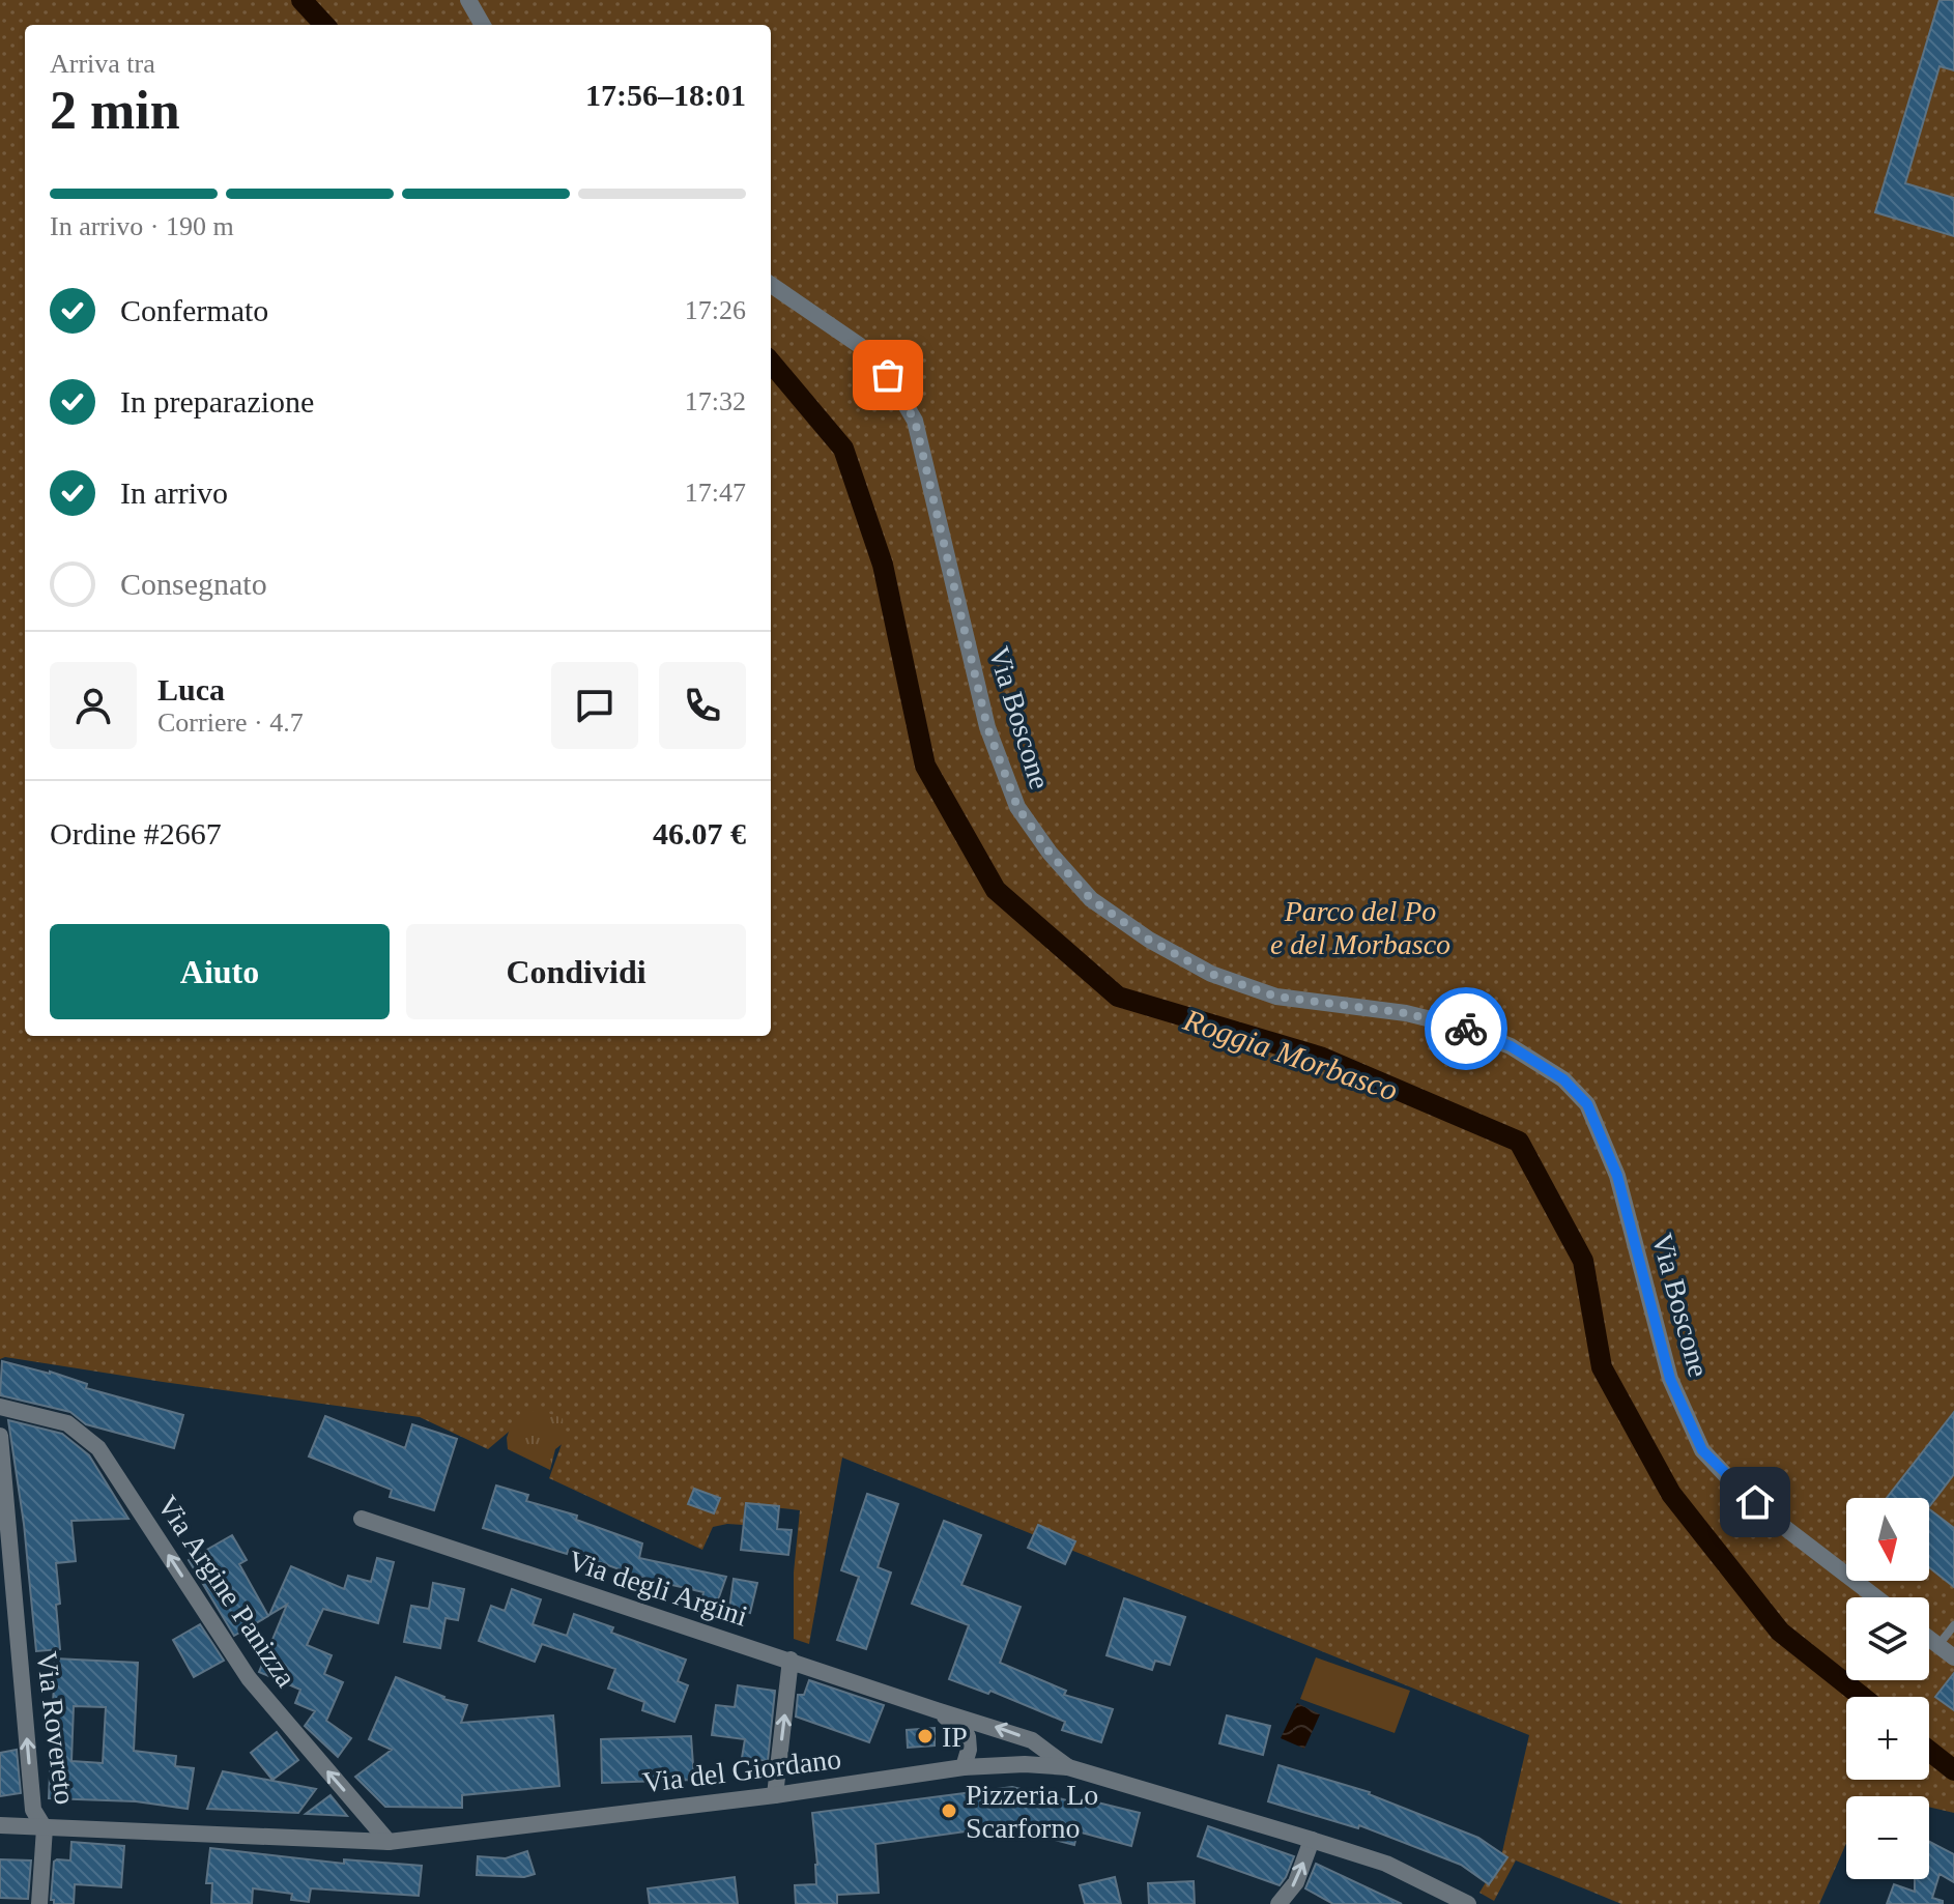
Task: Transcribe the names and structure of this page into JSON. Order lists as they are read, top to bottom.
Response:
{
  "streets": {
    "street": [
      "Via Boscone",
      "Via degli Argini",
      "Via Argine Panizza",
      "Via Rovereto",
      "Via del Giordano"
    ]
  },
  "crossings": [
    ["Via degli Argini", "Via del Giordano"],
    ["Via Argine Panizza", "Via del Giordano"],
    ["Via Rovereto", "Via del Giordano"]
  ],
  "one_way": ["Via Argine Panizza", "Via Rovereto"],
  "water": ["Roggia Morbasco"],
  "parks": ["Parco del Po e del Morbasco"],
  "places": ["IP", "Pizzeria Lo Scarforno"],
  "north": "bottom",
  "page": {
    "heading": ["2 min", "Arriva tra", "17:56–18:01"],
    "panel": [
      "Luca",
      "Corriere · 4.7",
      "Ordine #2667",
      "46.07 €"
    ],
    "bar": "In arrivo · 190 m",
    "list": [
      ["Confermato", "17:26"],
      ["In preparazione", "17:32"],
      ["In arrivo", "17:47"],
      "Consegnato"
    ],
    "buttons": ["Aiuto", "Condividi"],
    "map_buttons": ["+", "−"]
  }
}
